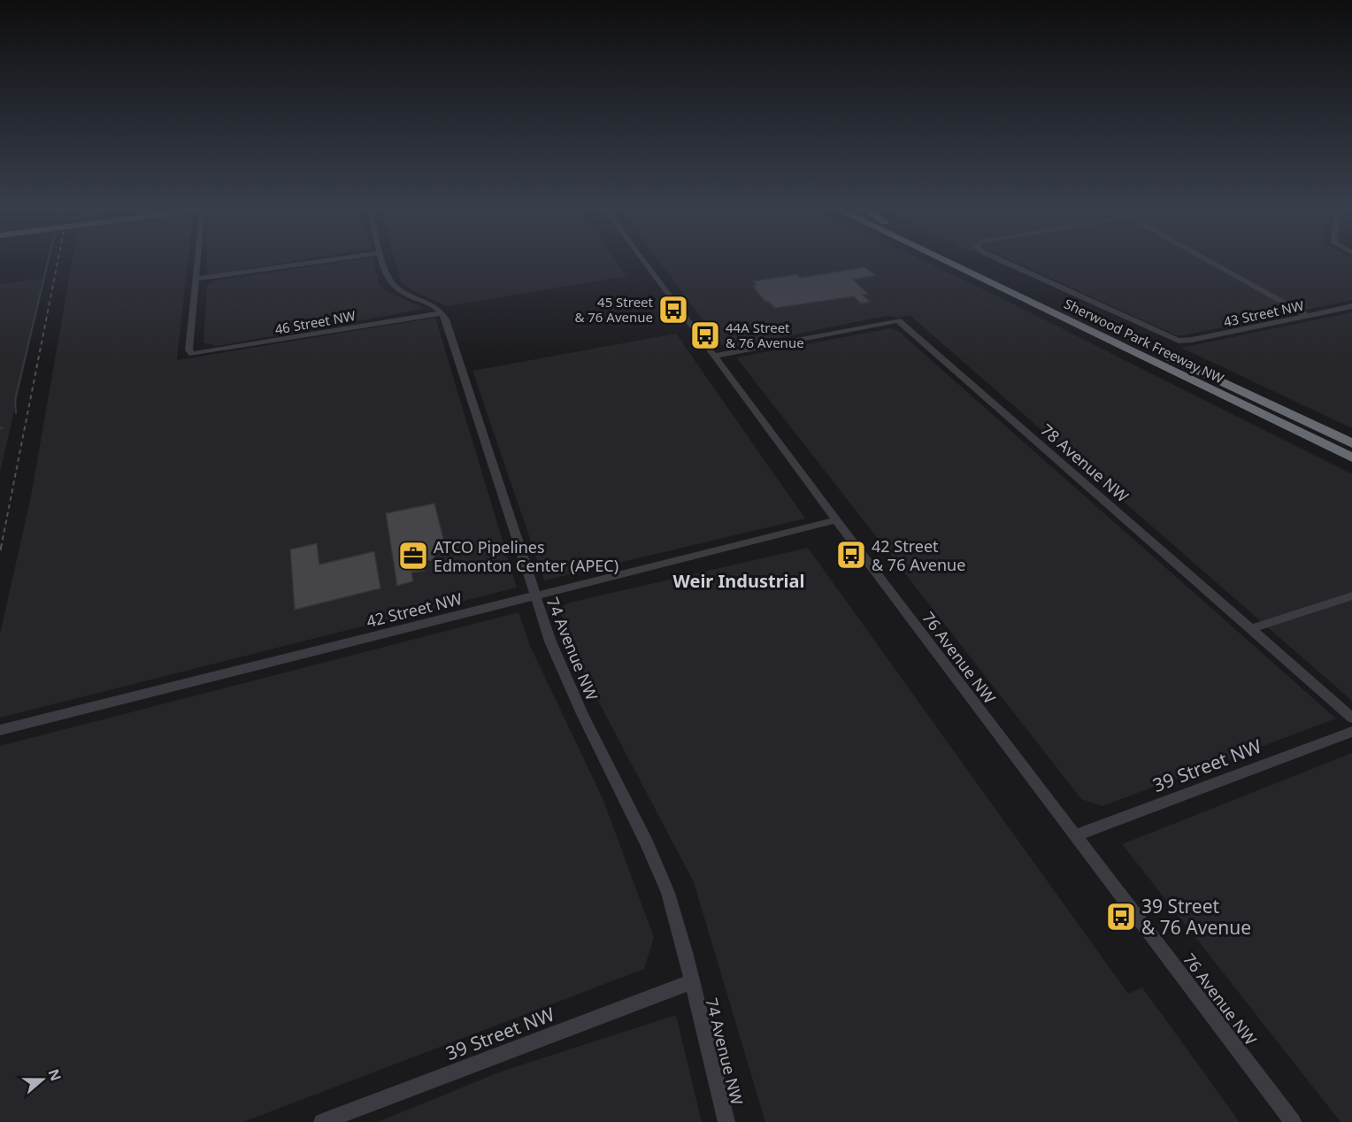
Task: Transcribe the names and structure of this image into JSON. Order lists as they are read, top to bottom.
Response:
{
  "streets": {
    "highway": ["Sherwood Park Freeway NW"],
    "street": [
      "43 Street NW",
      "46 Street NW",
      "78 Avenue NW",
      "42 Street NW",
      "74 Avenue NW",
      "76 Avenue NW",
      "39 Street NW"
    ]
  },
  "crossings": [
    ["46 Street NW", "74 Avenue NW"],
    ["78 Avenue NW", "76 Avenue NW"],
    ["42 Street NW", "74 Avenue NW"],
    ["42 Street NW", "76 Avenue NW"],
    ["74 Avenue NW", "39 Street NW"],
    ["76 Avenue NW", "39 Street NW"]
  ],
  "districts": ["Weir Industrial"],
  "places": {
    "bus stop": [
      "45 Street & 76 Avenue",
      "44A Street & 76 Avenue",
      "42 Street & 76 Avenue",
      "39 Street & 76 Avenue"
    ],
    "office": ["ATCO Pipelines Edmonton Center (APEC)"]
  },
  "north": "right"
}
